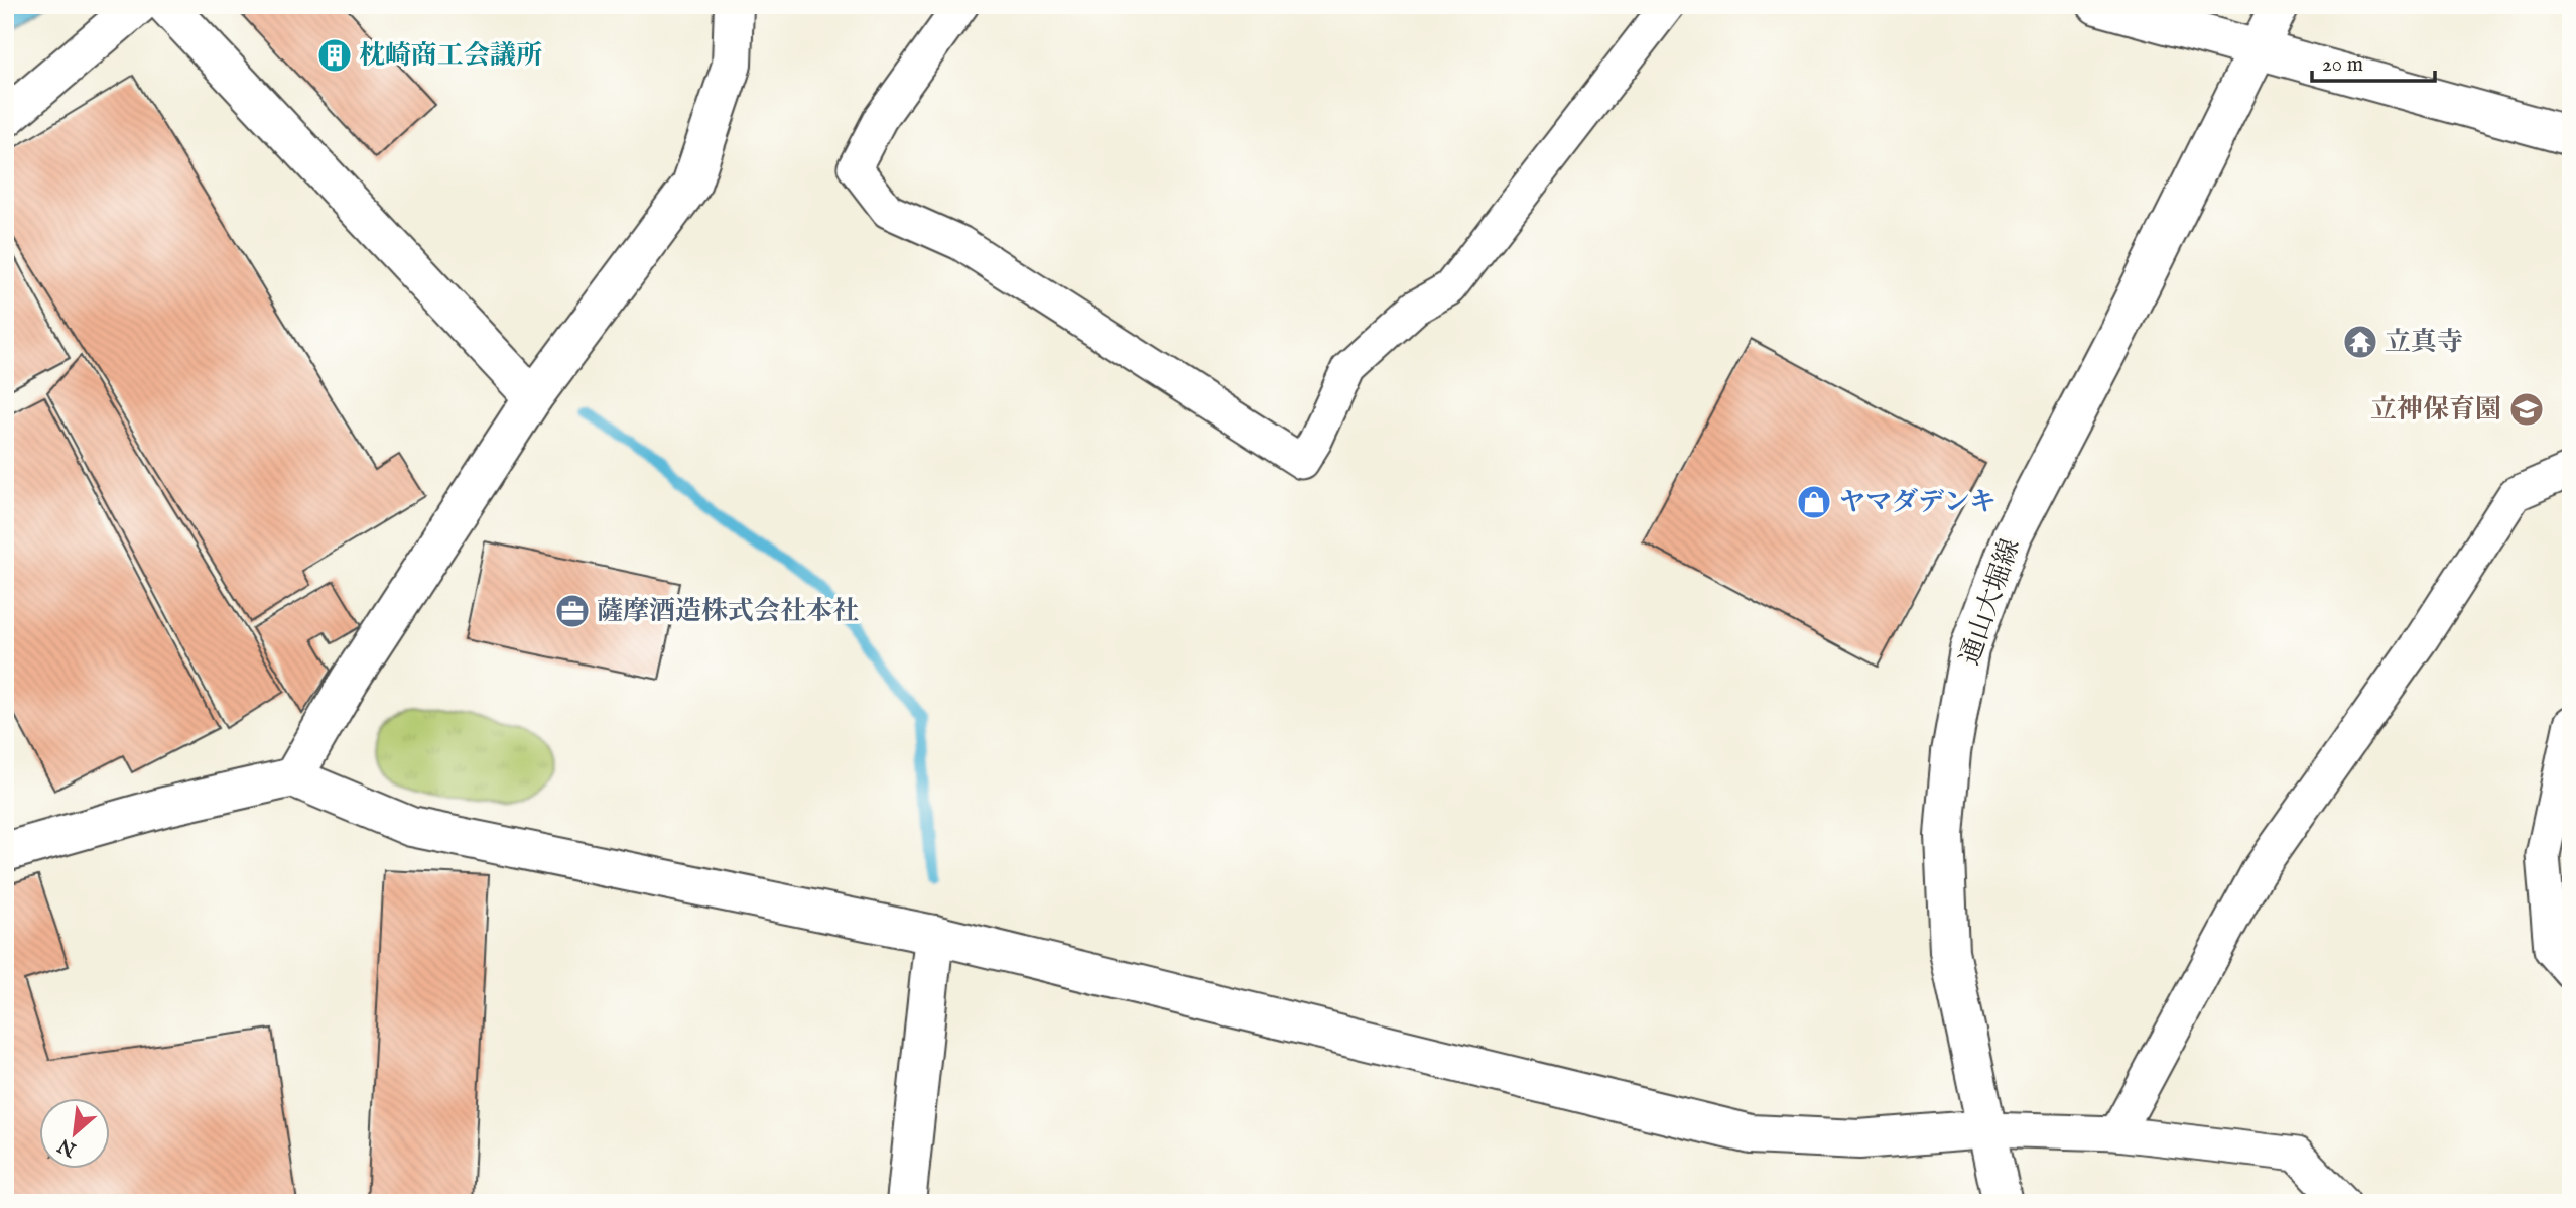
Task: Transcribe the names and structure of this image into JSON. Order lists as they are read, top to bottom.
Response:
{
  "streets": {
    "main road": ["通山大堀線"]
  },
  "places": {
    "building": ["枕崎商工会議所"],
    "temple": ["立真寺"],
    "school or university": ["立神保育園"],
    "shop": ["ヤマダデンキ"],
    "office": ["薩摩酒造株式会社本社"]
  },
  "scale_bar": "20 m",
  "north": "bottom left"
}
